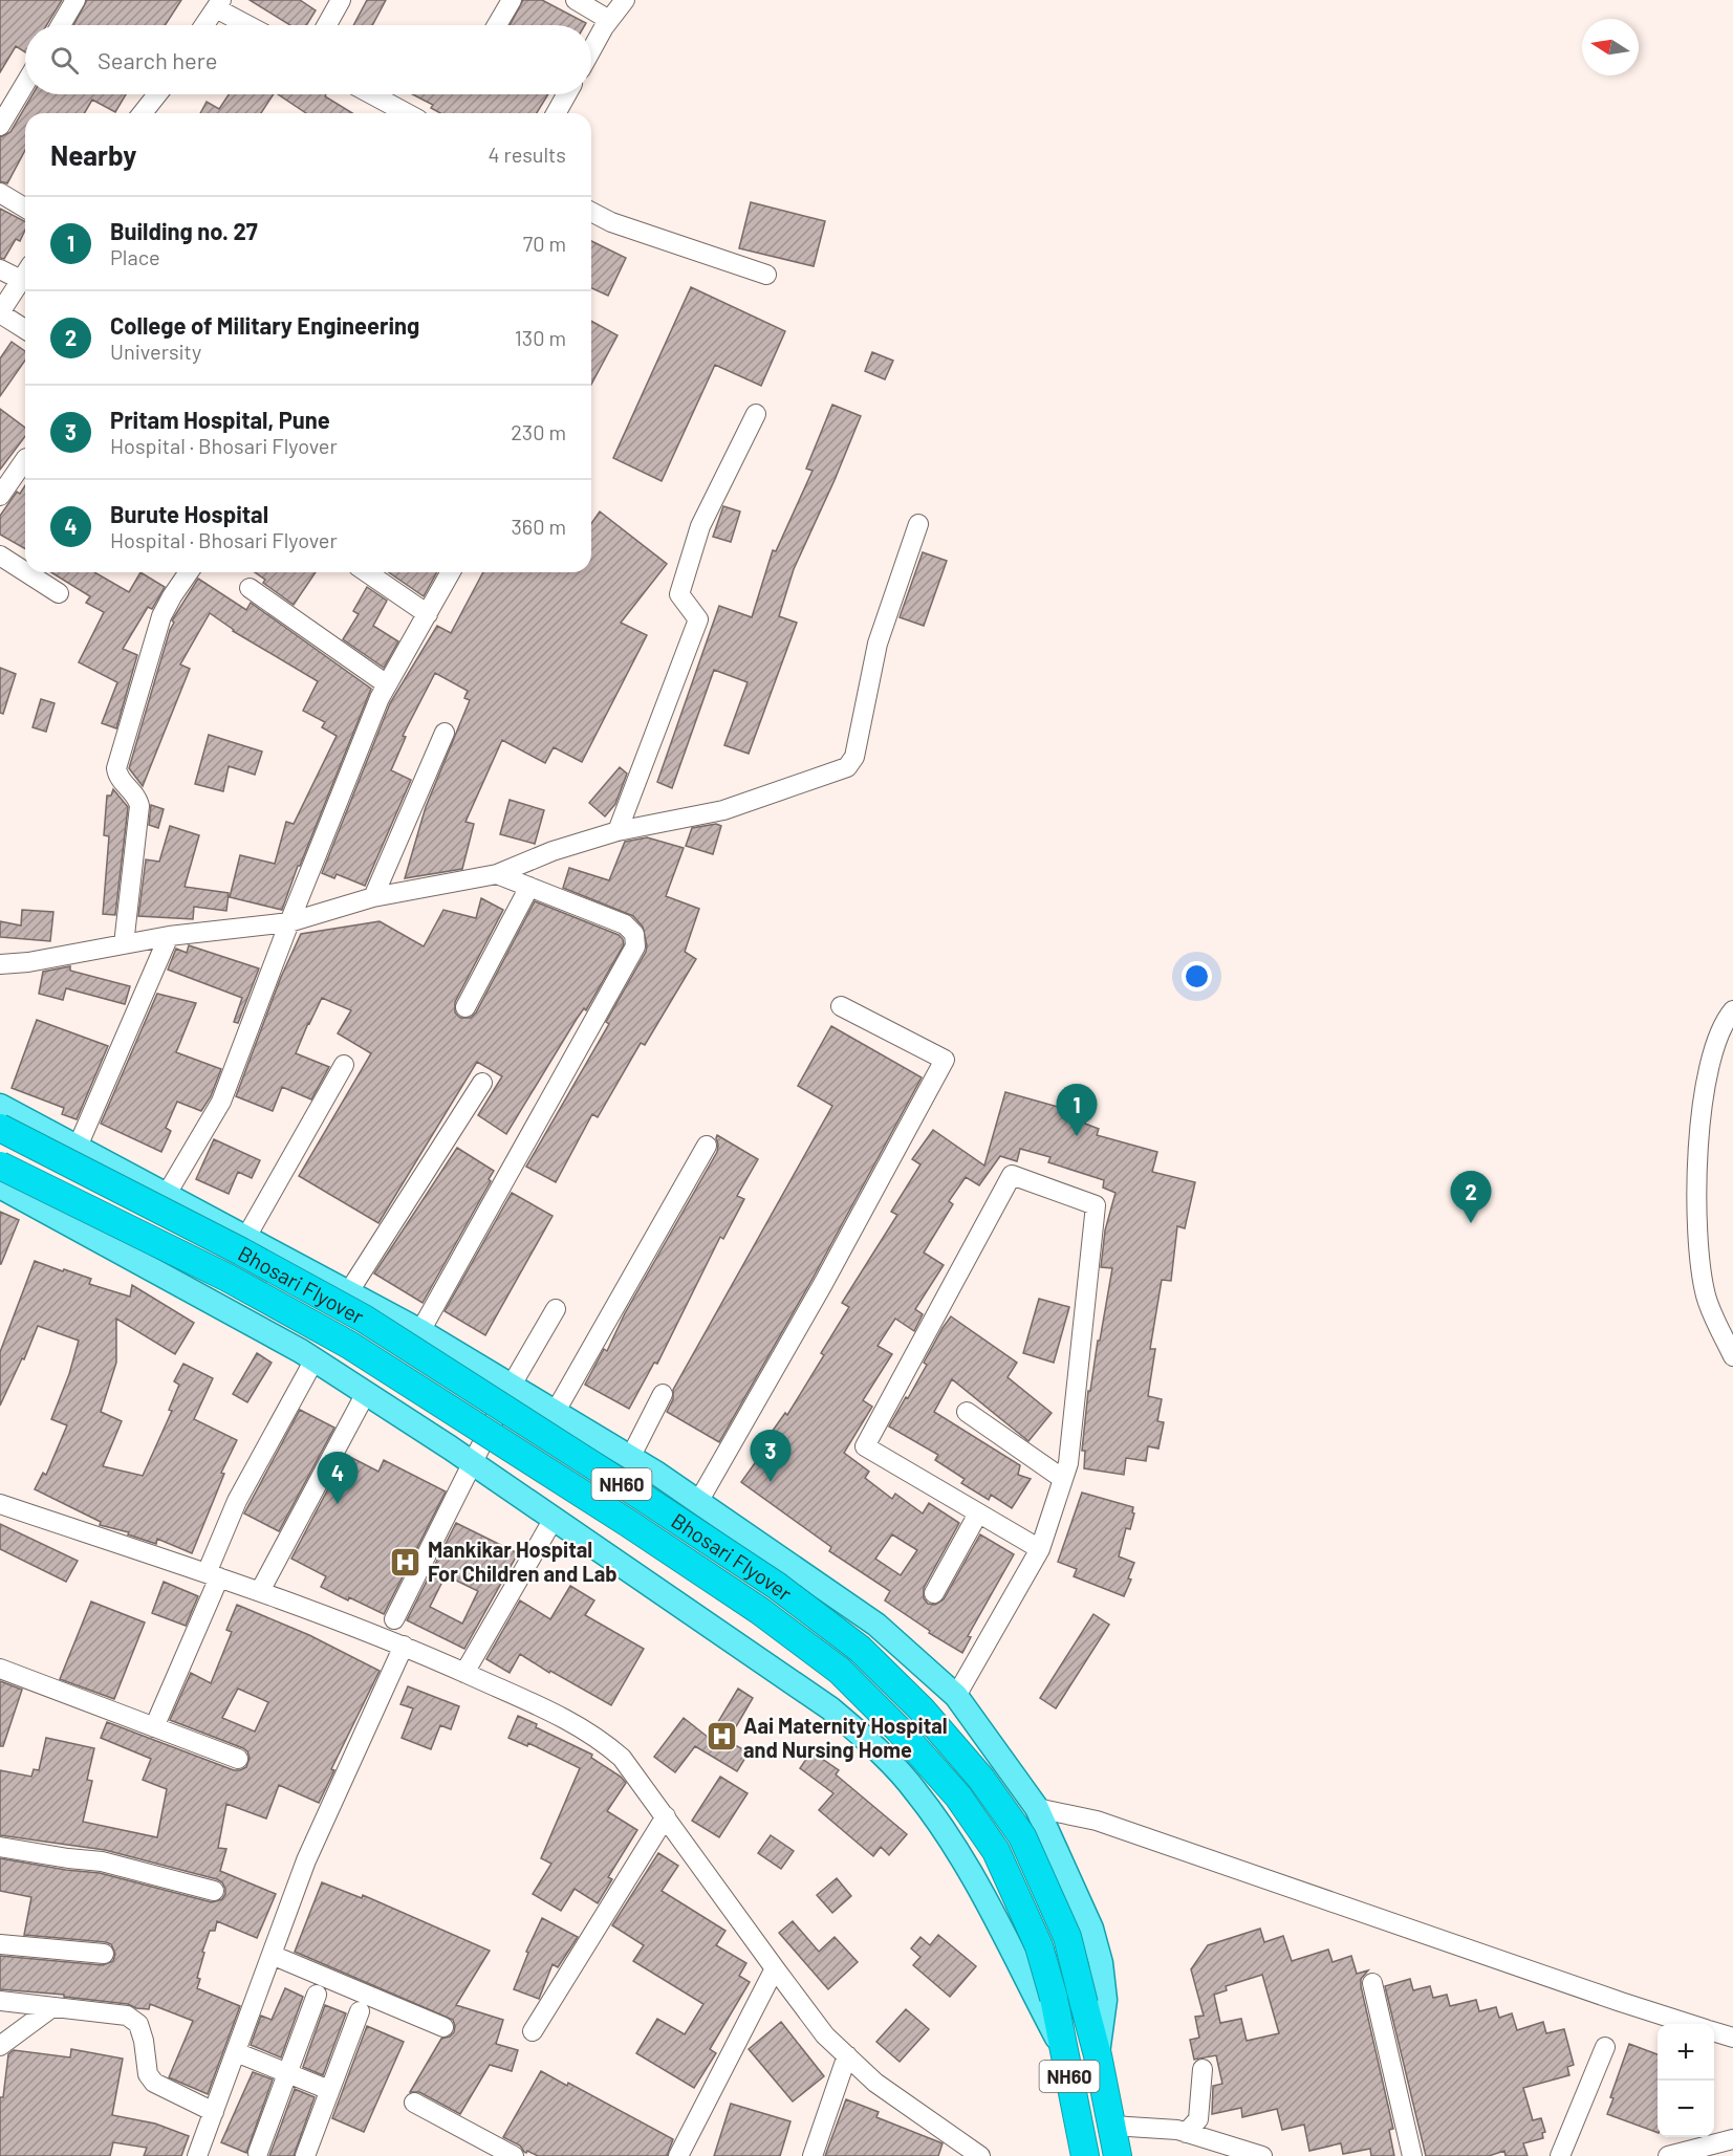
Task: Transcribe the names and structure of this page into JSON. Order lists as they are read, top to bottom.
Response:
{
  "streets": {
    "highway": ["Bhosari Flyover", "NH60"]
  },
  "crossings": [
    ["Bhosari Flyover", "NH60"]
  ],
  "places": {
    "hospital": ["Mankikar Hospital For Children and Lab", "Aai Maternity Hospital and Nursing Home"]
  },
  "north": "left",
  "page": {
    "search": "Search here",
    "heading": ["Nearby", "4 results"],
    "list": [
      {
        "mark": "1",
        "name": "Building no. 27",
        "note": "Place",
        "value": "70 m"
      },
      {
        "mark": "2",
        "name": "College of Military Engineering",
        "note": "University",
        "value": "130 m"
      },
      {
        "mark": "3",
        "name": "Pritam Hospital, Pune",
        "note": "Hospital · Bhosari Flyover",
        "value": "230 m"
      },
      {
        "mark": "4",
        "name": "Burute Hospital",
        "note": "Hospital · Bhosari Flyover",
        "value": "360 m"
      }
    ],
    "pins": [
      "1",
      "2",
      "3",
      "4"
    ],
    "map_buttons": ["+", "−"]
  }
}
